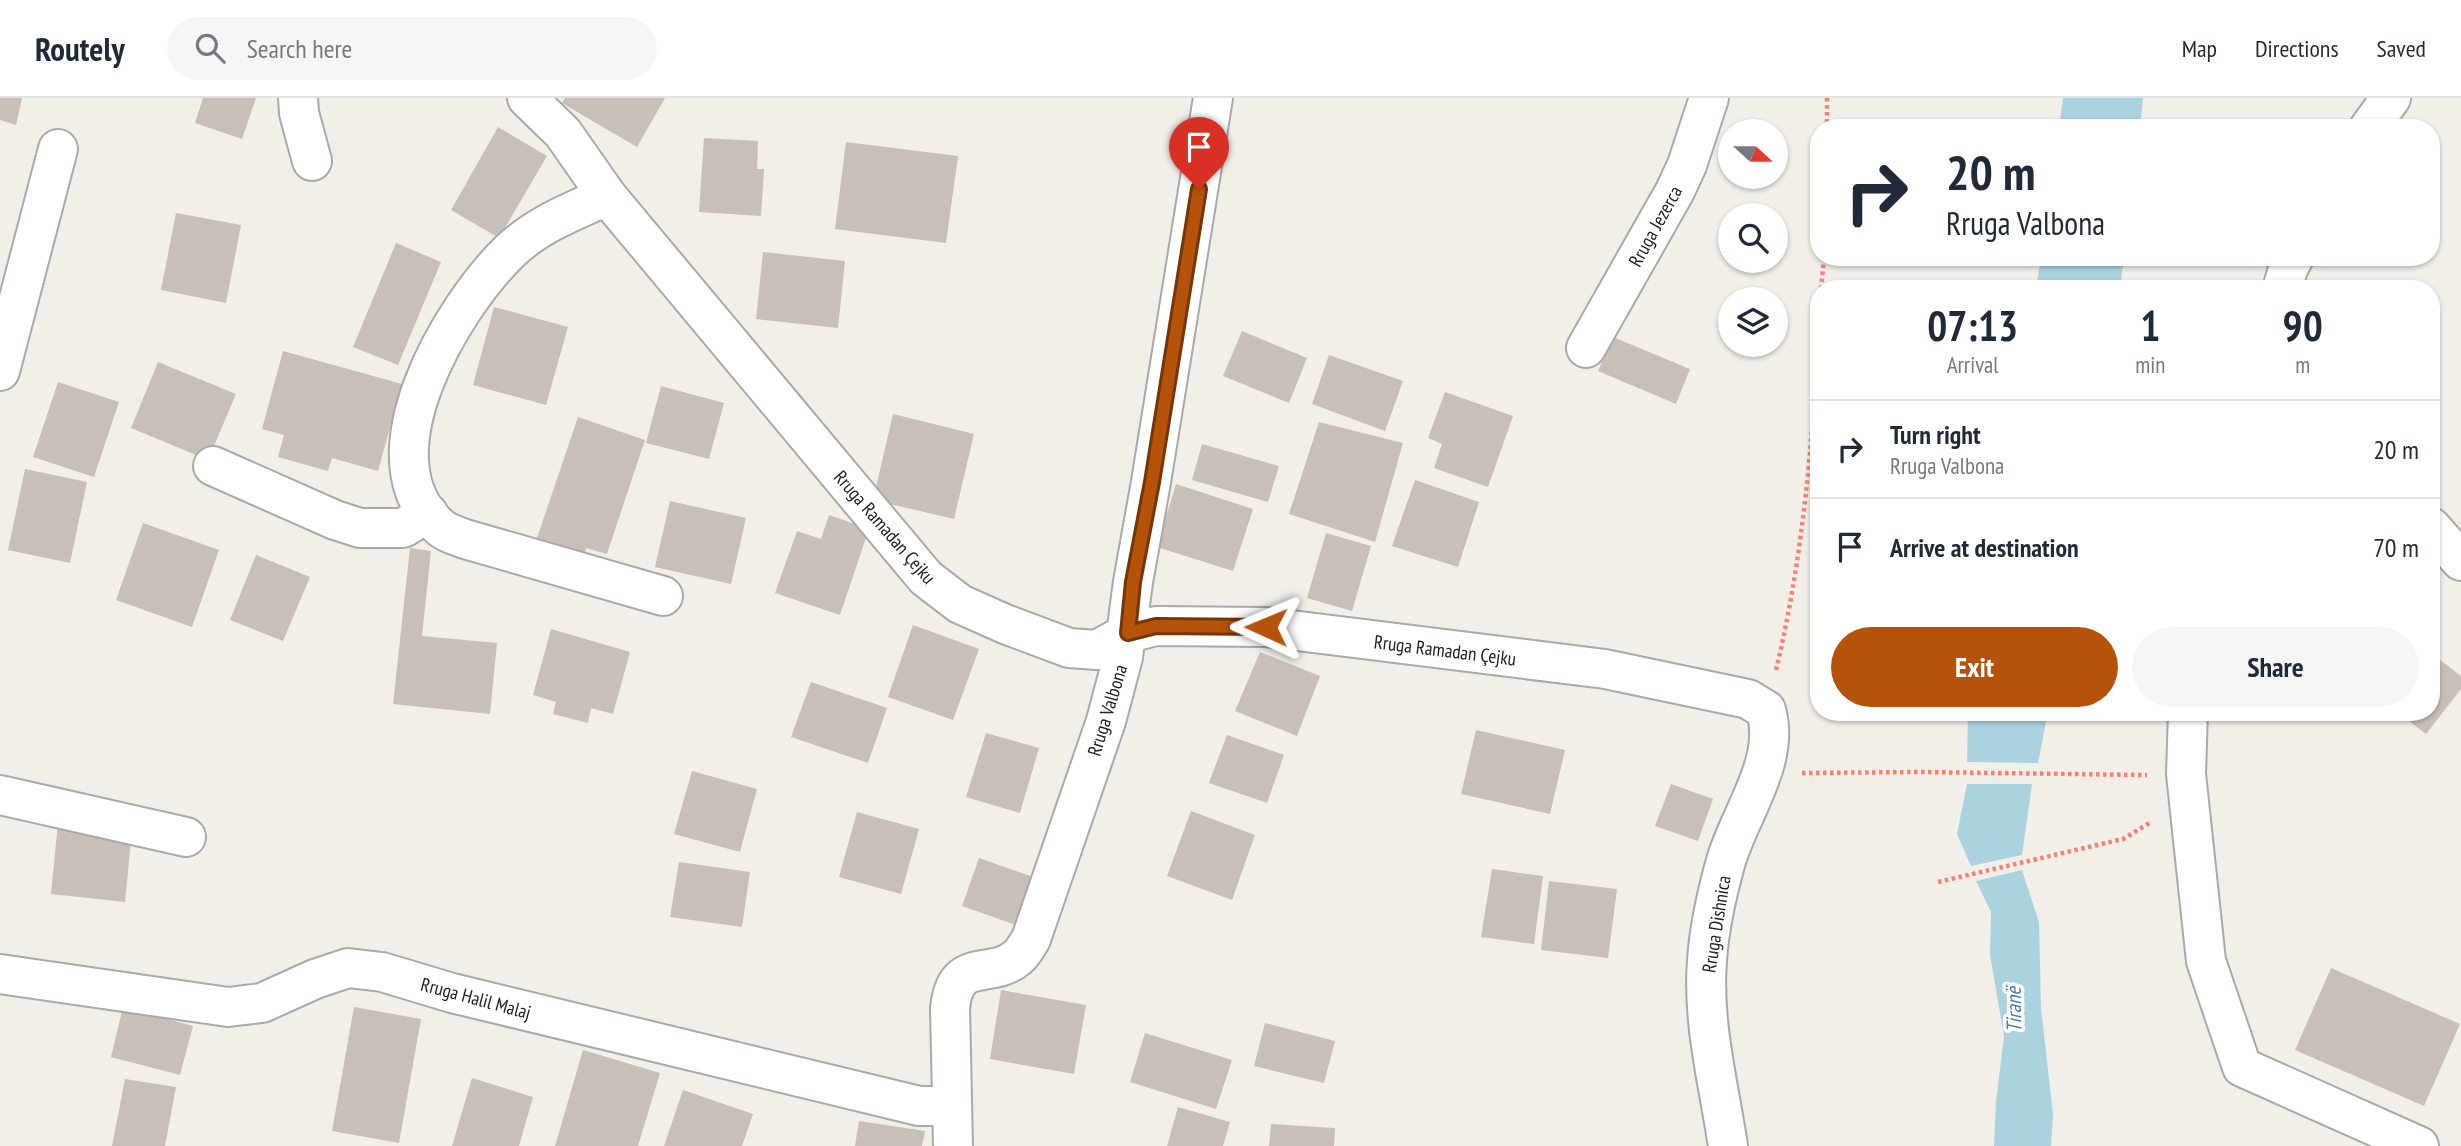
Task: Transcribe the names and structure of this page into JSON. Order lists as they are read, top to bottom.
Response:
{
  "streets": {
    "street": [
      "Rruga Jezerca",
      "Rruga Ramadan Çejku",
      "Rruga Valbona",
      "Rruga Dishnica",
      "Rruga Halil Malaj"
    ]
  },
  "crossings": [
    ["Rruga Ramadan Çejku", "Rruga Valbona"],
    ["Rruga Ramadan Çejku", "Rruga Dishnica"],
    ["Rruga Valbona", "Rruga Halil Malaj"]
  ],
  "water": ["Tiranë"],
  "north": "right",
  "page": {
    "header": "Routely",
    "search": "Search here",
    "nav": ["Map", "Directions", "Saved"],
    "turn": ["20 m", "Rruga Valbona"],
    "eta": [
      "07:13",
      "Arrival",
      "1",
      "min",
      "90",
      "m"
    ],
    "list": [
      {
        "name": "Turn right",
        "note": "Rruga Valbona",
        "value": "20 m"
      },
      {
        "name": "Arrive at destination",
        "value": "70 m"
      }
    ],
    "buttons": ["Exit", "Share"]
  }
}
